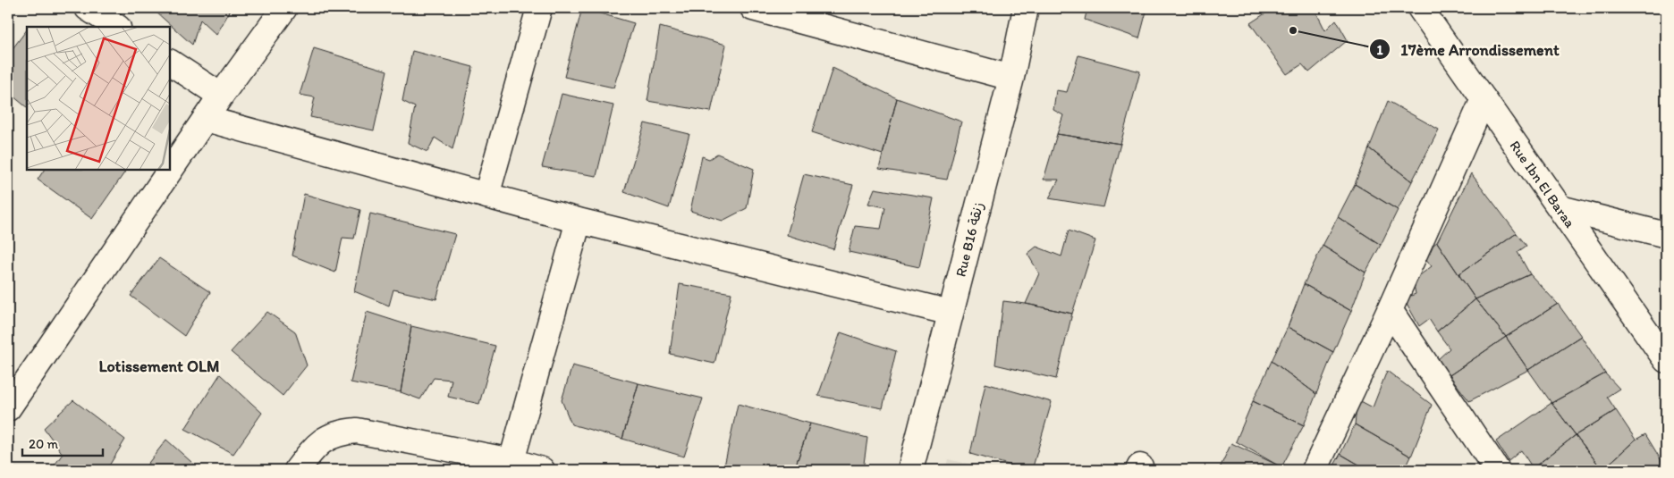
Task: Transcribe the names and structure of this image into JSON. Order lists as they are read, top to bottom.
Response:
{
  "streets": {
    "street": ["Rue Ibn El Baraa", "Rue B16 زنقة"]
  },
  "districts": ["Lotissement OLM"],
  "places": ["17ème Arrondissement"],
  "scale_bar": "20 m"
}
